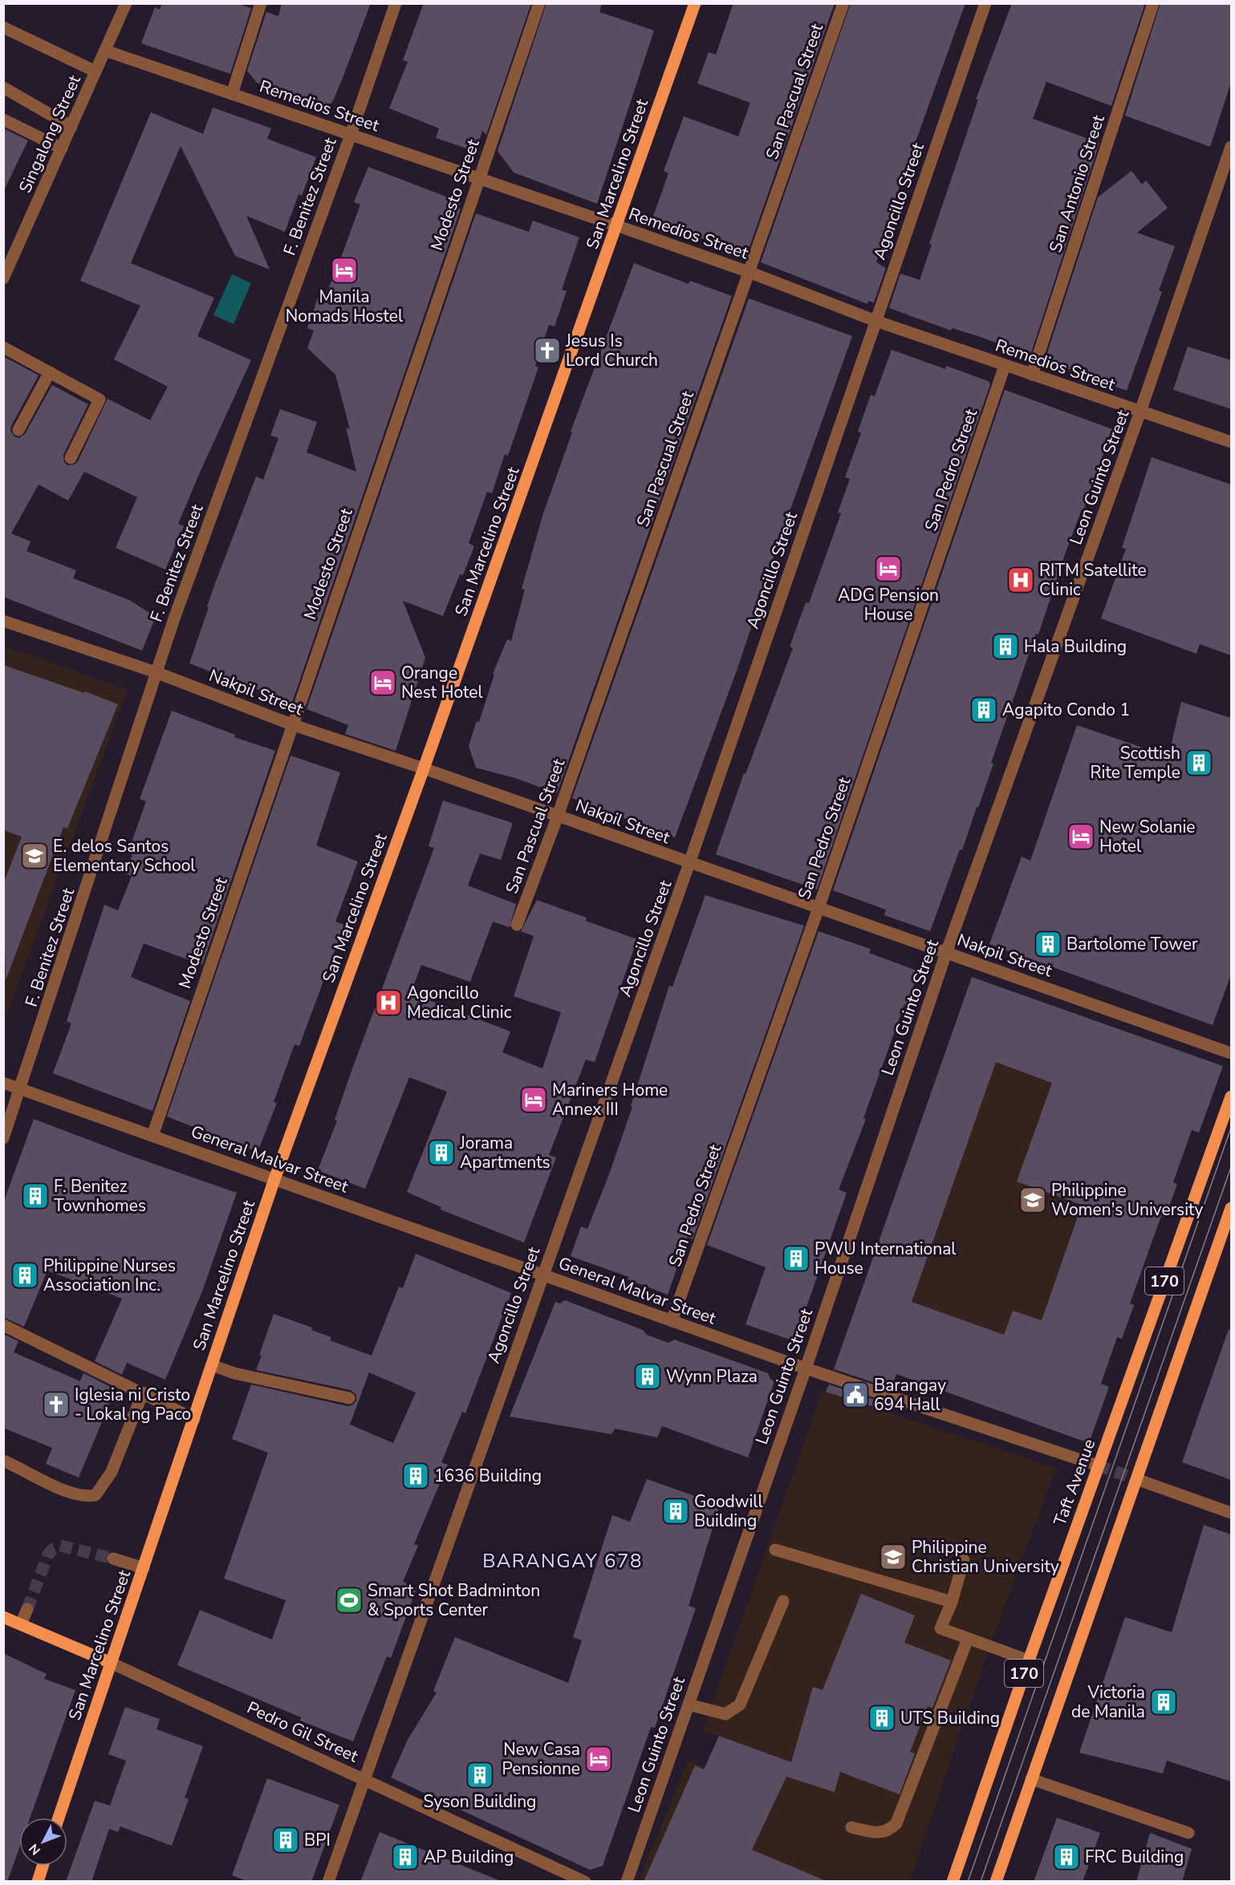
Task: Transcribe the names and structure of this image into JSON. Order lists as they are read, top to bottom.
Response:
{
  "streets": {
    "main road": [
      "San Marcelino Street",
      "170",
      "Taft Avenue",
      "Pedro Gil Street"
    ],
    "street": [
      "San Pascual Street",
      "Remedios Street",
      "Singalong Street",
      "San Antonio Street",
      "Modesto Street",
      "F. Benitez Street",
      "Agoncillo Street",
      "San Pedro Street",
      "Leon Guinto Street",
      "Nakpil Street",
      "General Malvar Street"
    ]
  },
  "crossings": [
    ["San Pascual Street", "Remedios Street"],
    ["San Pascual Street", "Nakpil Street"],
    ["Remedios Street", "Singalong Street"],
    ["Remedios Street", "San Marcelino Street"],
    ["Remedios Street", "San Antonio Street"],
    ["Remedios Street", "Modesto Street"],
    ["Remedios Street", "F. Benitez Street"],
    ["Remedios Street", "Agoncillo Street"],
    ["Remedios Street", "San Pedro Street"],
    ["Remedios Street", "Leon Guinto Street"],
    ["San Marcelino Street", "Nakpil Street"],
    ["San Marcelino Street", "General Malvar Street"],
    ["San Marcelino Street", "Pedro Gil Street"],
    ["Modesto Street", "Nakpil Street"],
    ["Modesto Street", "General Malvar Street"],
    ["F. Benitez Street", "Nakpil Street"],
    ["F. Benitez Street", "General Malvar Street"],
    ["Agoncillo Street", "Nakpil Street"],
    ["Agoncillo Street", "General Malvar Street"],
    ["Agoncillo Street", "Pedro Gil Street"],
    ["San Pedro Street", "Nakpil Street"],
    ["San Pedro Street", "General Malvar Street"],
    ["Leon Guinto Street", "Nakpil Street"],
    ["Leon Guinto Street", "General Malvar Street"],
    ["General Malvar Street", "Taft Avenue"]
  ],
  "districts": ["BARANGAY 678"],
  "places": {
    "hotel": [
      "Manila Nomads Hostel",
      "ADG Pension House",
      "Orange Nest Hotel",
      "New Solanie Hotel",
      "Mariners Home Annex III",
      "New Casa Pensionne"
    ],
    "church": ["Jesus Is Lord Church", "Iglesia ni Cristo - Lokal ng Paco"],
    "hospital": ["RITM Satellite Clinic", "Agoncillo Medical Clinic"],
    "building": [
      "Hala Building",
      "Agapito Condo 1",
      "Scottish Rite Temple",
      "Bartolome Tower",
      "Jorama Apartments",
      "F. Benitez Townhomes",
      "PWU International House",
      "Philippine Nurses Association Inc.",
      "Wynn Plaza",
      "1636 Building",
      "Goodwill Building",
      "Victoria de Manila",
      "UTS Building",
      "Syson Building",
      "BPI",
      "AP Building",
      "FRC Building"
    ],
    "school or university": ["E. delos Santos Elementary School", "Philippine Women's University", "Philippine Christian University"],
    "public building": ["Barangay 694 Hall"],
    "sports": ["Smart Shot Badminton & Sports Center"]
  },
  "north": "bottom left"
}
